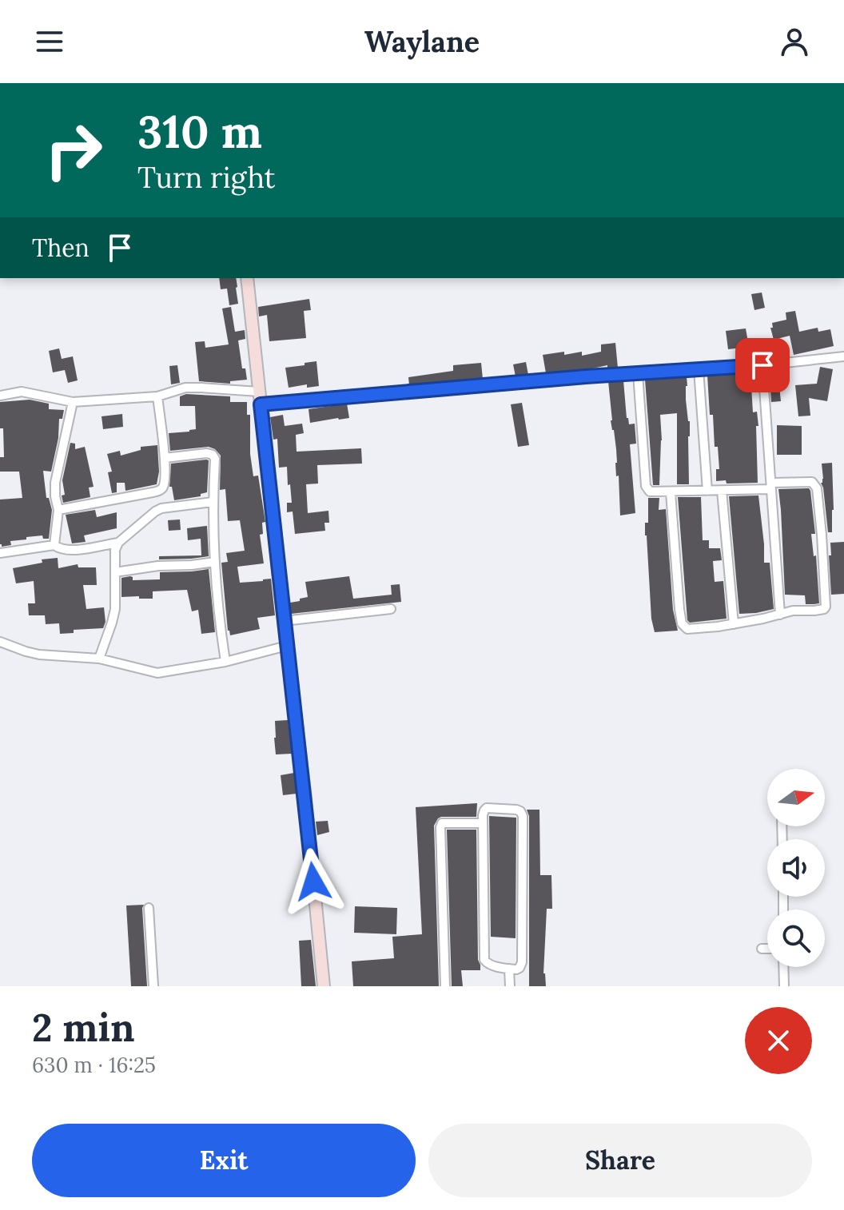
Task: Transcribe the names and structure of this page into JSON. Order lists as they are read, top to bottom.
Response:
{
  "north": "right",
  "page": {
    "header": "Waylane",
    "turn": ["310 m", "Turn right"],
    "then": "Then",
    "heading": ["2 min", "630 m · 16:25"],
    "buttons": ["Exit", "Share"]
  }
}
